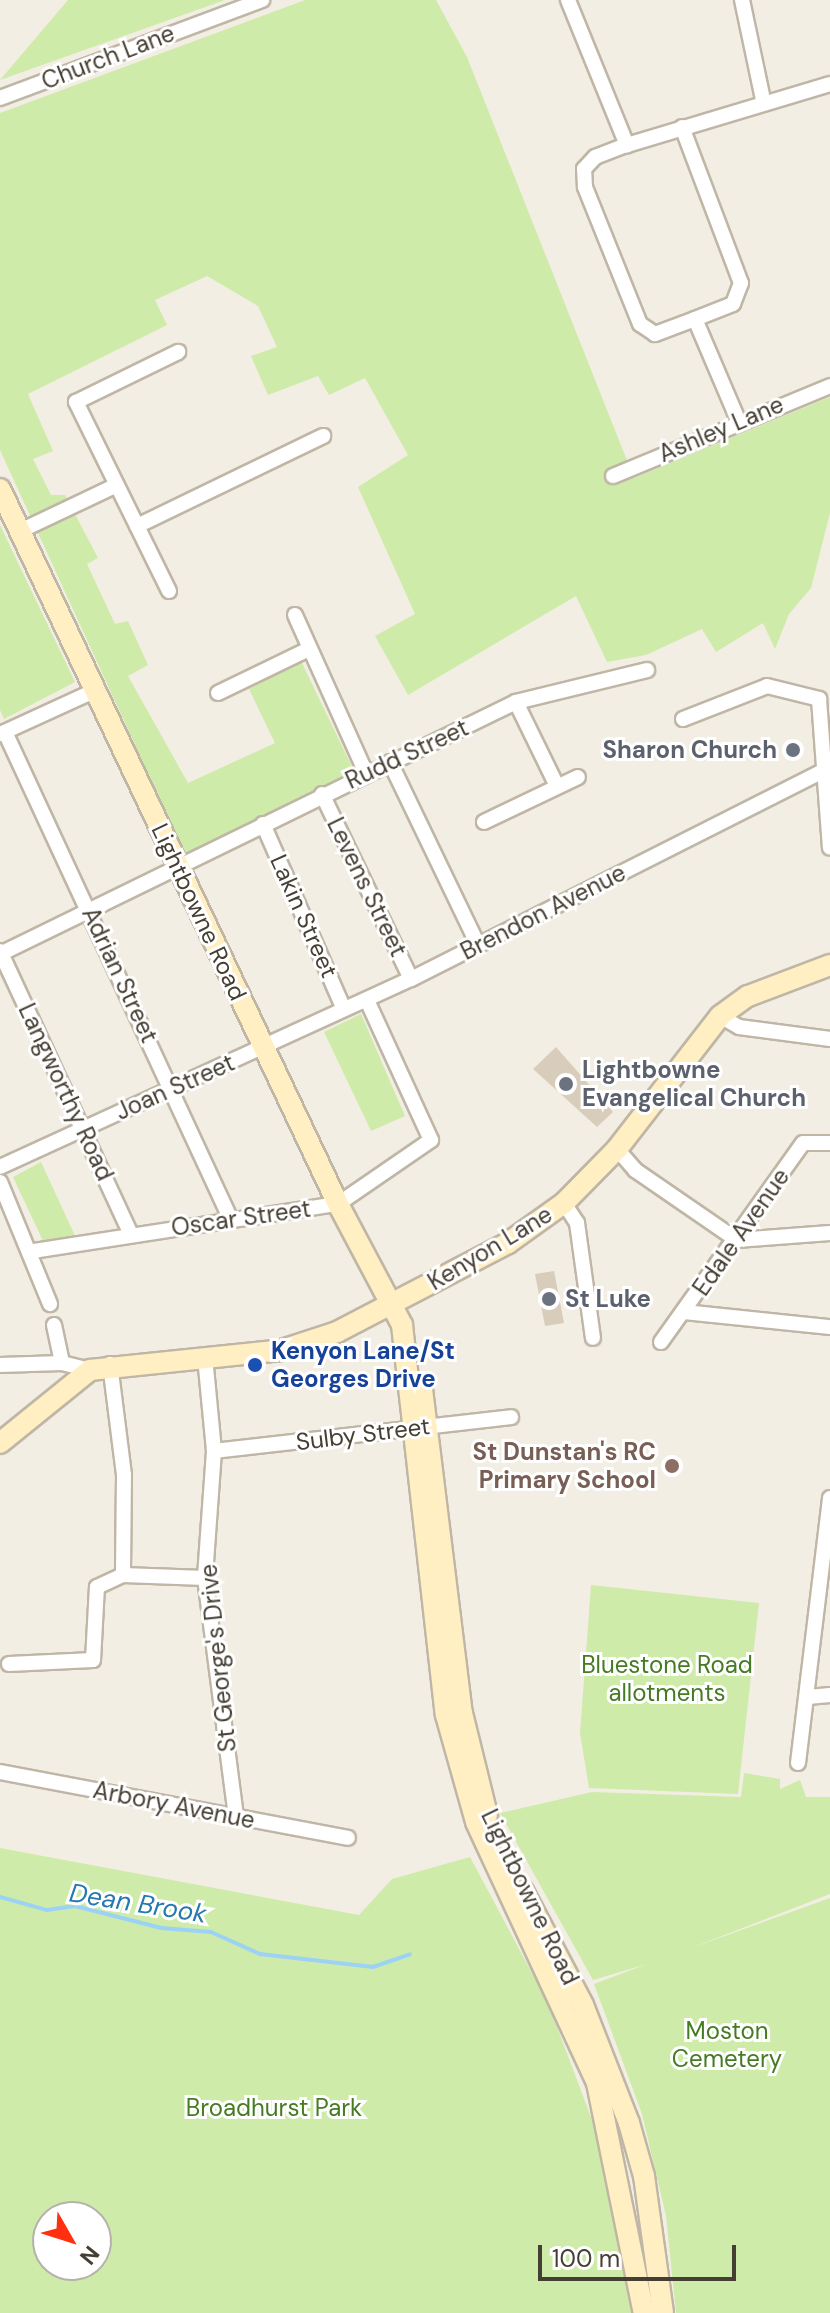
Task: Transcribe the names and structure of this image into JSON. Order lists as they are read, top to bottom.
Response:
{
  "streets": {
    "main road": ["Lightbowne Road", "Kenyon Lane"],
    "street": [
      "Church Lane",
      "Ashley Lane",
      "Rudd Street",
      "Levens Street",
      "Brendon Avenue",
      "Lakin Street",
      "Adrian Street",
      "Joan Street",
      "Langworthy Road",
      "Oscar Street",
      "Edale Avenue",
      "Sulby Street",
      "St George's Drive",
      "Arbory Avenue"
    ]
  },
  "crossings": [
    ["Rudd Street", "Levens Street"],
    ["Rudd Street", "Lightbowne Road"],
    ["Rudd Street", "Lakin Street"],
    ["Rudd Street", "Adrian Street"],
    ["Rudd Street", "Langworthy Road"],
    ["Levens Street", "Brendon Avenue"],
    ["Lightbowne Road", "Brendon Avenue"],
    ["Lightbowne Road", "Joan Street"],
    ["Lightbowne Road", "Oscar Street"],
    ["Lightbowne Road", "Kenyon Lane"],
    ["Lightbowne Road", "Sulby Street"],
    ["Brendon Avenue", "Lakin Street"],
    ["Brendon Avenue", "Joan Street"],
    ["Brendon Avenue", "Oscar Street"],
    ["Adrian Street", "Joan Street"],
    ["Adrian Street", "Oscar Street"],
    ["Joan Street", "Langworthy Road"],
    ["Langworthy Road", "Oscar Street"],
    ["Kenyon Lane", "St George's Drive"],
    ["Sulby Street", "St George's Drive"],
    ["St George's Drive", "Arbory Avenue"]
  ],
  "water": ["Dean Brook"],
  "parks": ["Bluestone Road allotments", "Moston Cemetery", "Broadhurst Park"],
  "places": [
    "Sharon Church",
    "Lightbowne Evangelical Church",
    "St Luke",
    "Kenyon Lane/St Georges Drive",
    "St Dunstan's RC Primary School"
  ],
  "scale_bar": "100 m",
  "north": "bottom right"
}
